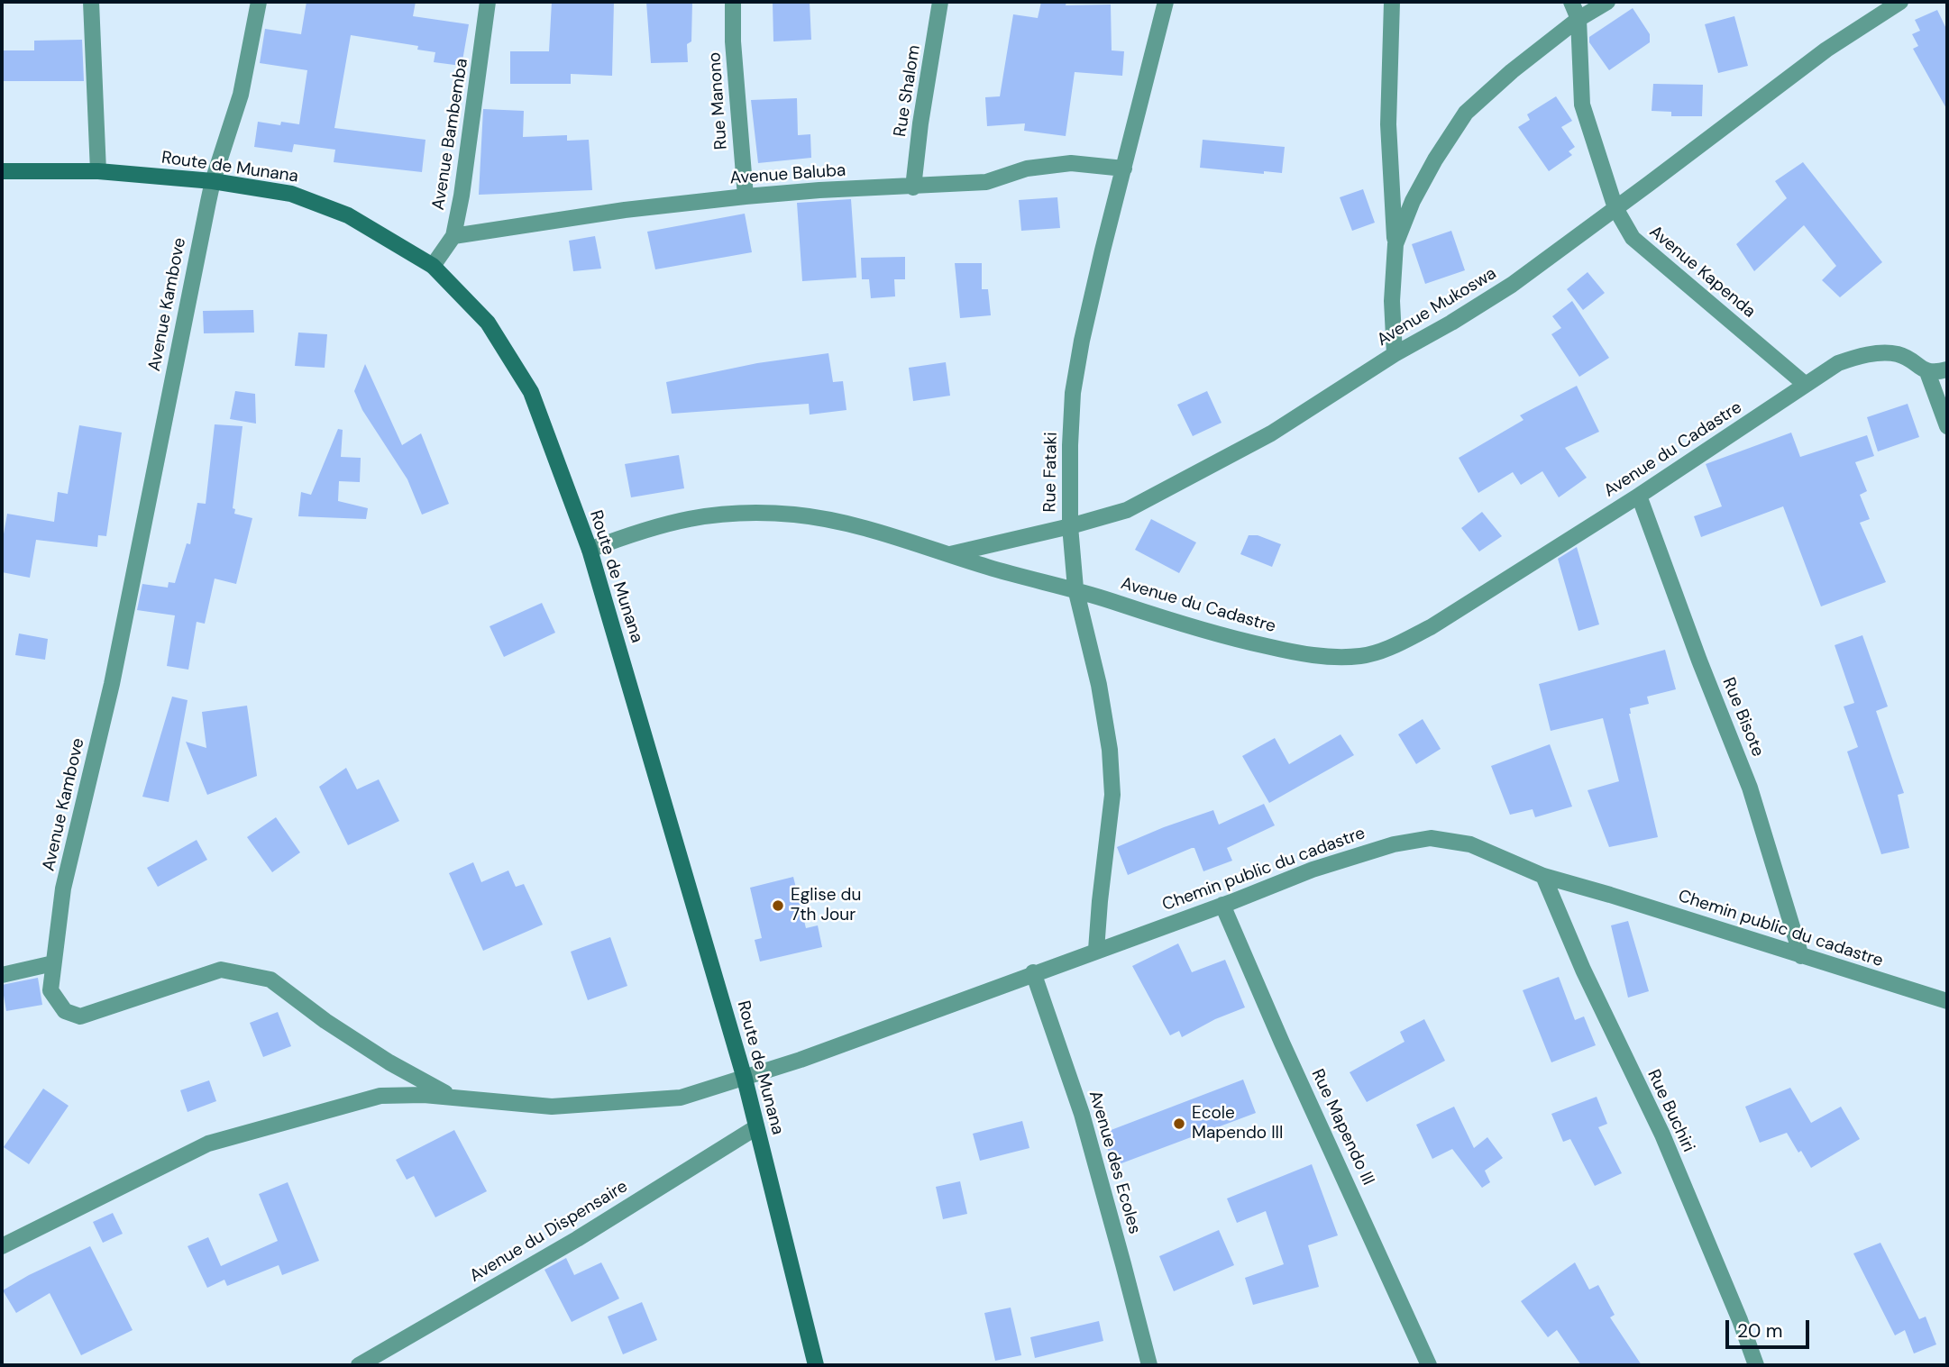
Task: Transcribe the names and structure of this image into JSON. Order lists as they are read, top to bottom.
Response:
{
  "streets": {
    "main road": ["Route de Munana"],
    "street": [
      "Rue Shalom",
      "Rue Manono",
      "Avenue Bambemba",
      "Avenue Baluba",
      "Avenue Kapenda",
      "Avenue Kambove",
      "Avenue Mukoswa",
      "Avenue du Cadastre",
      "Rue Fataki",
      "Rue Bisote",
      "Chemin public du cadastre",
      "Rue Buchiri",
      "Rue Mapendo III",
      "Avenue des Ecoles",
      "Avenue du Dispensaire"
    ]
  },
  "crossings": [
    ["Rue Shalom", "Avenue Baluba"],
    ["Rue Manono", "Avenue Baluba"],
    ["Avenue Bambemba", "Route de Munana"],
    ["Avenue Bambemba", "Avenue Baluba"],
    ["Route de Munana", "Avenue Kambove"],
    ["Route de Munana", "Avenue du Cadastre"],
    ["Route de Munana", "Chemin public du cadastre"],
    ["Route de Munana", "Avenue du Dispensaire"],
    ["Avenue Baluba", "Rue Fataki"],
    ["Avenue Kapenda", "Avenue Mukoswa"],
    ["Avenue Kapenda", "Avenue du Cadastre"],
    ["Avenue Kambove", "Chemin public du cadastre"],
    ["Avenue Mukoswa", "Avenue du Cadastre"],
    ["Avenue Mukoswa", "Rue Fataki"],
    ["Avenue du Cadastre", "Rue Fataki"],
    ["Avenue du Cadastre", "Rue Bisote"],
    ["Rue Fataki", "Chemin public du cadastre"],
    ["Rue Bisote", "Chemin public du cadastre"],
    ["Chemin public du cadastre", "Rue Buchiri"],
    ["Chemin public du cadastre", "Rue Mapendo III"],
    ["Chemin public du cadastre", "Avenue des Ecoles"]
  ],
  "places": ["Eglise du 7th Jour", "Ecole Mapendo III"],
  "scale_bar": "20 m"
}
